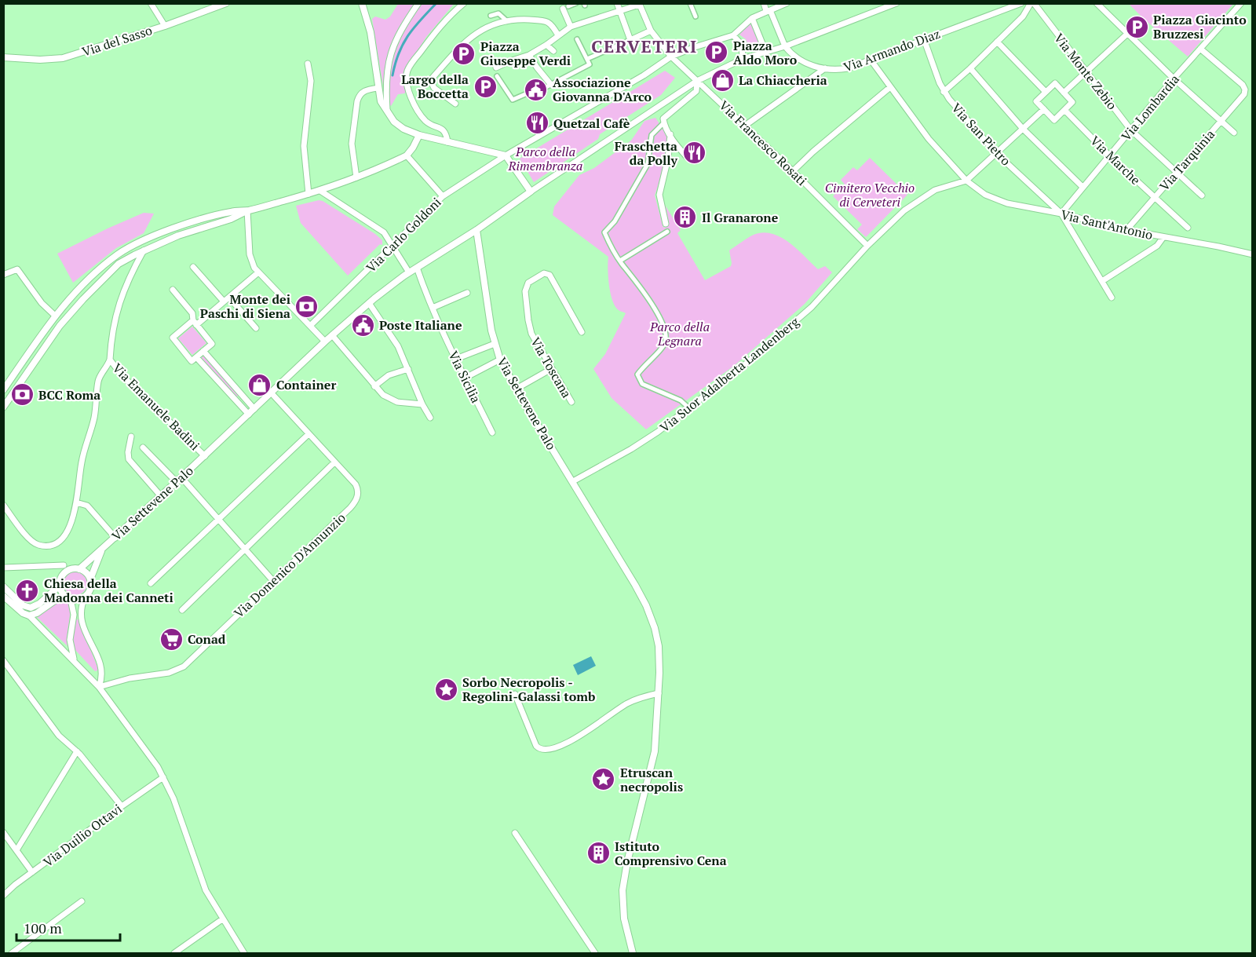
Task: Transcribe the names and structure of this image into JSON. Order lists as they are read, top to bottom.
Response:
{
  "streets": {
    "street": [
      "Via del Sasso",
      "Via Armando Diaz",
      "Via Monte Zebio",
      "Via Lombardia",
      "Via San Pietro",
      "Via Francesco Rosati",
      "Via Marche",
      "Via Tarquinia",
      "Via Sant'Antonio",
      "Via Carlo Goldoni",
      "Via Toscana",
      "Via Suor Adalberta Landenberg",
      "Via Sicilia",
      "Via Settevene Palo",
      "Via Emanuele Badini",
      "Via Domenico D'Annunzio",
      "Via Duilio Ottavi"
    ]
  },
  "crossings": [
    ["Via Armando Diaz", "Via San Pietro"],
    ["Via Armando Diaz", "Via Sant'Antonio"],
    ["Via Monte Zebio", "Via Lombardia"],
    ["Via Monte Zebio", "Via Tarquinia"],
    ["Via Lombardia", "Via San Pietro"],
    ["Via Lombardia", "Via Marche"],
    ["Via Lombardia", "Via Tarquinia"],
    ["Via Lombardia", "Via Sant'Antonio"],
    ["Via San Pietro", "Via Sant'Antonio"],
    ["Via Francesco Rosati", "Via Carlo Goldoni"],
    ["Via Francesco Rosati", "Via Suor Adalberta Landenberg"],
    ["Via Marche", "Via Tarquinia"],
    ["Via Tarquinia", "Via Sant'Antonio"],
    ["Via Sant'Antonio", "Via Suor Adalberta Landenberg"],
    ["Via Suor Adalberta Landenberg", "Via Settevene Palo"],
    ["Via Sicilia", "Via Settevene Palo"],
    ["Via Settevene Palo", "Via Emanuele Badini"],
    ["Via Settevene Palo", "Via Domenico D'Annunzio"]
  ],
  "districts": ["CERVETERI"],
  "parks": ["Parco della Rimembranza", "Cimitero Vecchio di Cerveteri", "Parco della Legnara"],
  "places": {
    "parking": [
      "Piazza Giacinto Bruzzesi",
      "Piazza Aldo Moro",
      "Piazza Giuseppe Verdi",
      "Largo della Boccetta"
    ],
    "shop": ["La Chiaccheria", "Container"],
    "public building": ["Associazione Giovanna D'Arco", "Poste Italiane"],
    "restaurant": ["Quetzal Cafè", "Fraschetta da Polly"],
    "building": ["Il Granarone", "Istituto Comprensivo Cena"],
    "bank": ["Monte dei Paschi di Siena", "BCC Roma"],
    "church": ["Chiesa della Madonna dei Canneti"],
    "supermarket": ["Conad"],
    "place": ["Sorbo Necropolis - Regolini-Galassi tomb", "Etruscan necropolis"]
  },
  "scale_bar": "100 m"
}
